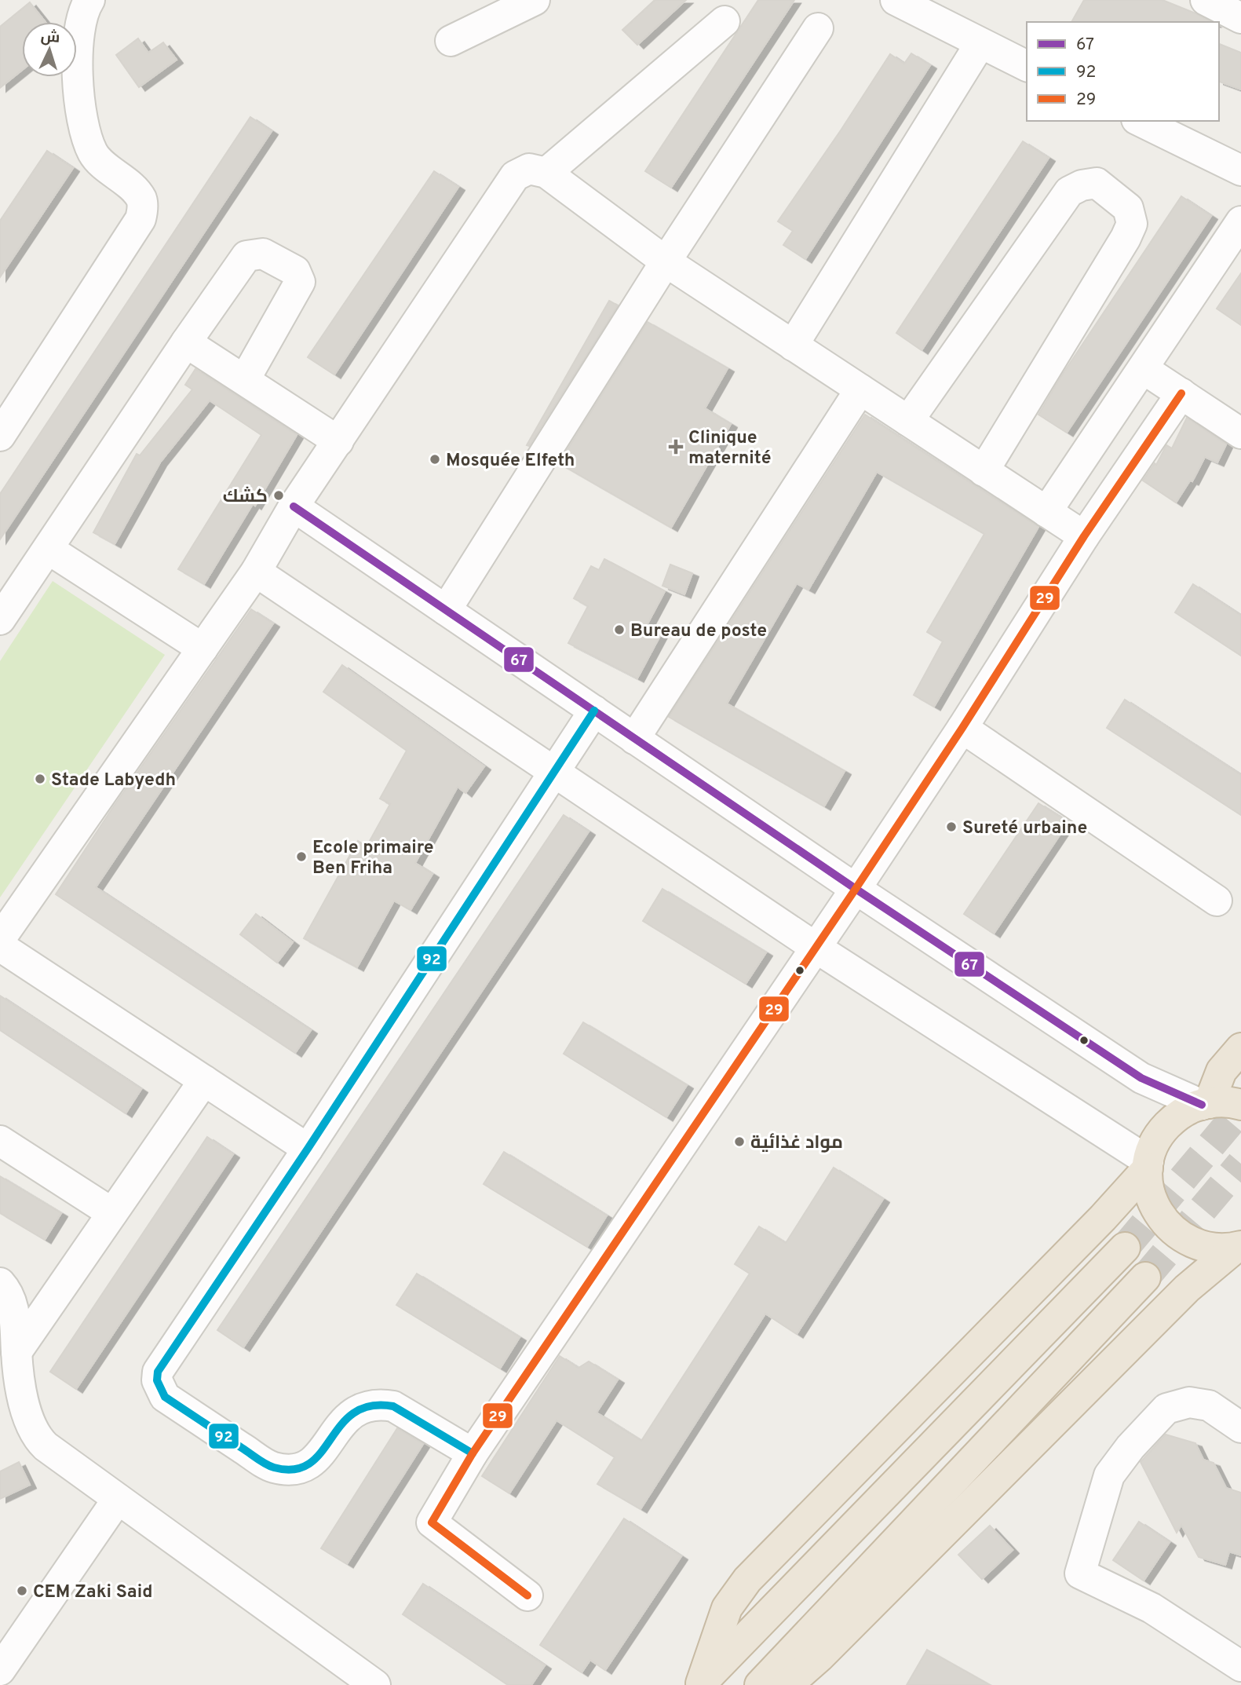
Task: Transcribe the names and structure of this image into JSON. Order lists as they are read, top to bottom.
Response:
{
  "places": {
    "health": ["Clinique maternité"],
    "other": [
      "Mosquée Elfeth",
      "كشك",
      "Bureau de poste",
      "Stade Labyedh",
      "Sureté urbaine",
      "Ecole primaire Ben Friha",
      "مواد غذائية",
      "CEM Zaki Said"
    ]
  },
  "lines": ["transit line 29", "transit line 67", "transit line 92"],
  "legend": ["67", "92", "29"],
  "north": "top"
}
